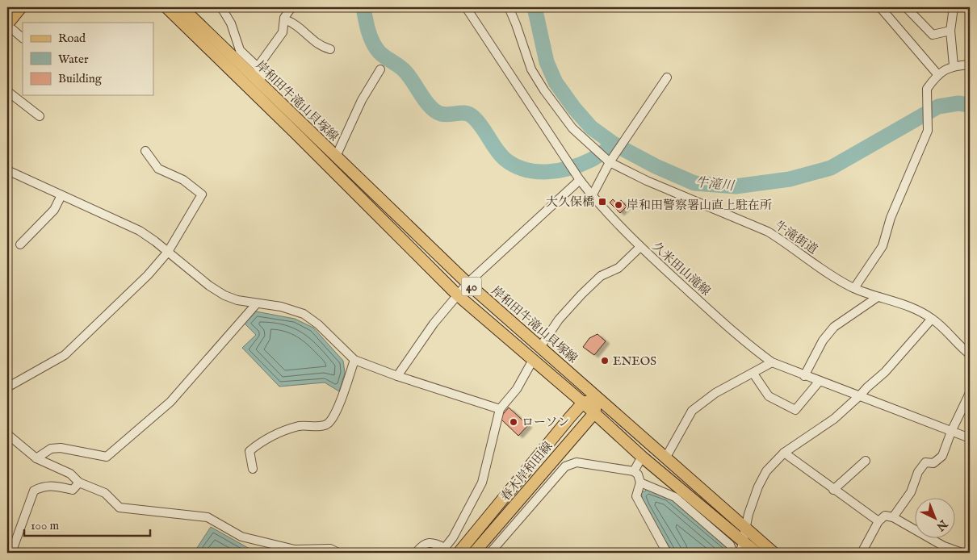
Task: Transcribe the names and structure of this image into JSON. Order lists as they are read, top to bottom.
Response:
{
  "streets": {
    "main road": ["岸和田牛滝山貝塚線", "40", "春木岸和田線"],
    "street": ["牛滝街道", "久米田山滝線"]
  },
  "crossings": [
    ["岸和田牛滝山貝塚線", "春木岸和田線"]
  ],
  "water": ["牛滝川"],
  "places": {
    "transit": ["大久保橋"],
    "other": ["岸和田警察署山直上駐在所", "ENEOS", "ローソン"]
  },
  "legend": ["Road", "Water", "Building"],
  "scale_bar": "100 m",
  "north": "bottom right"
}
